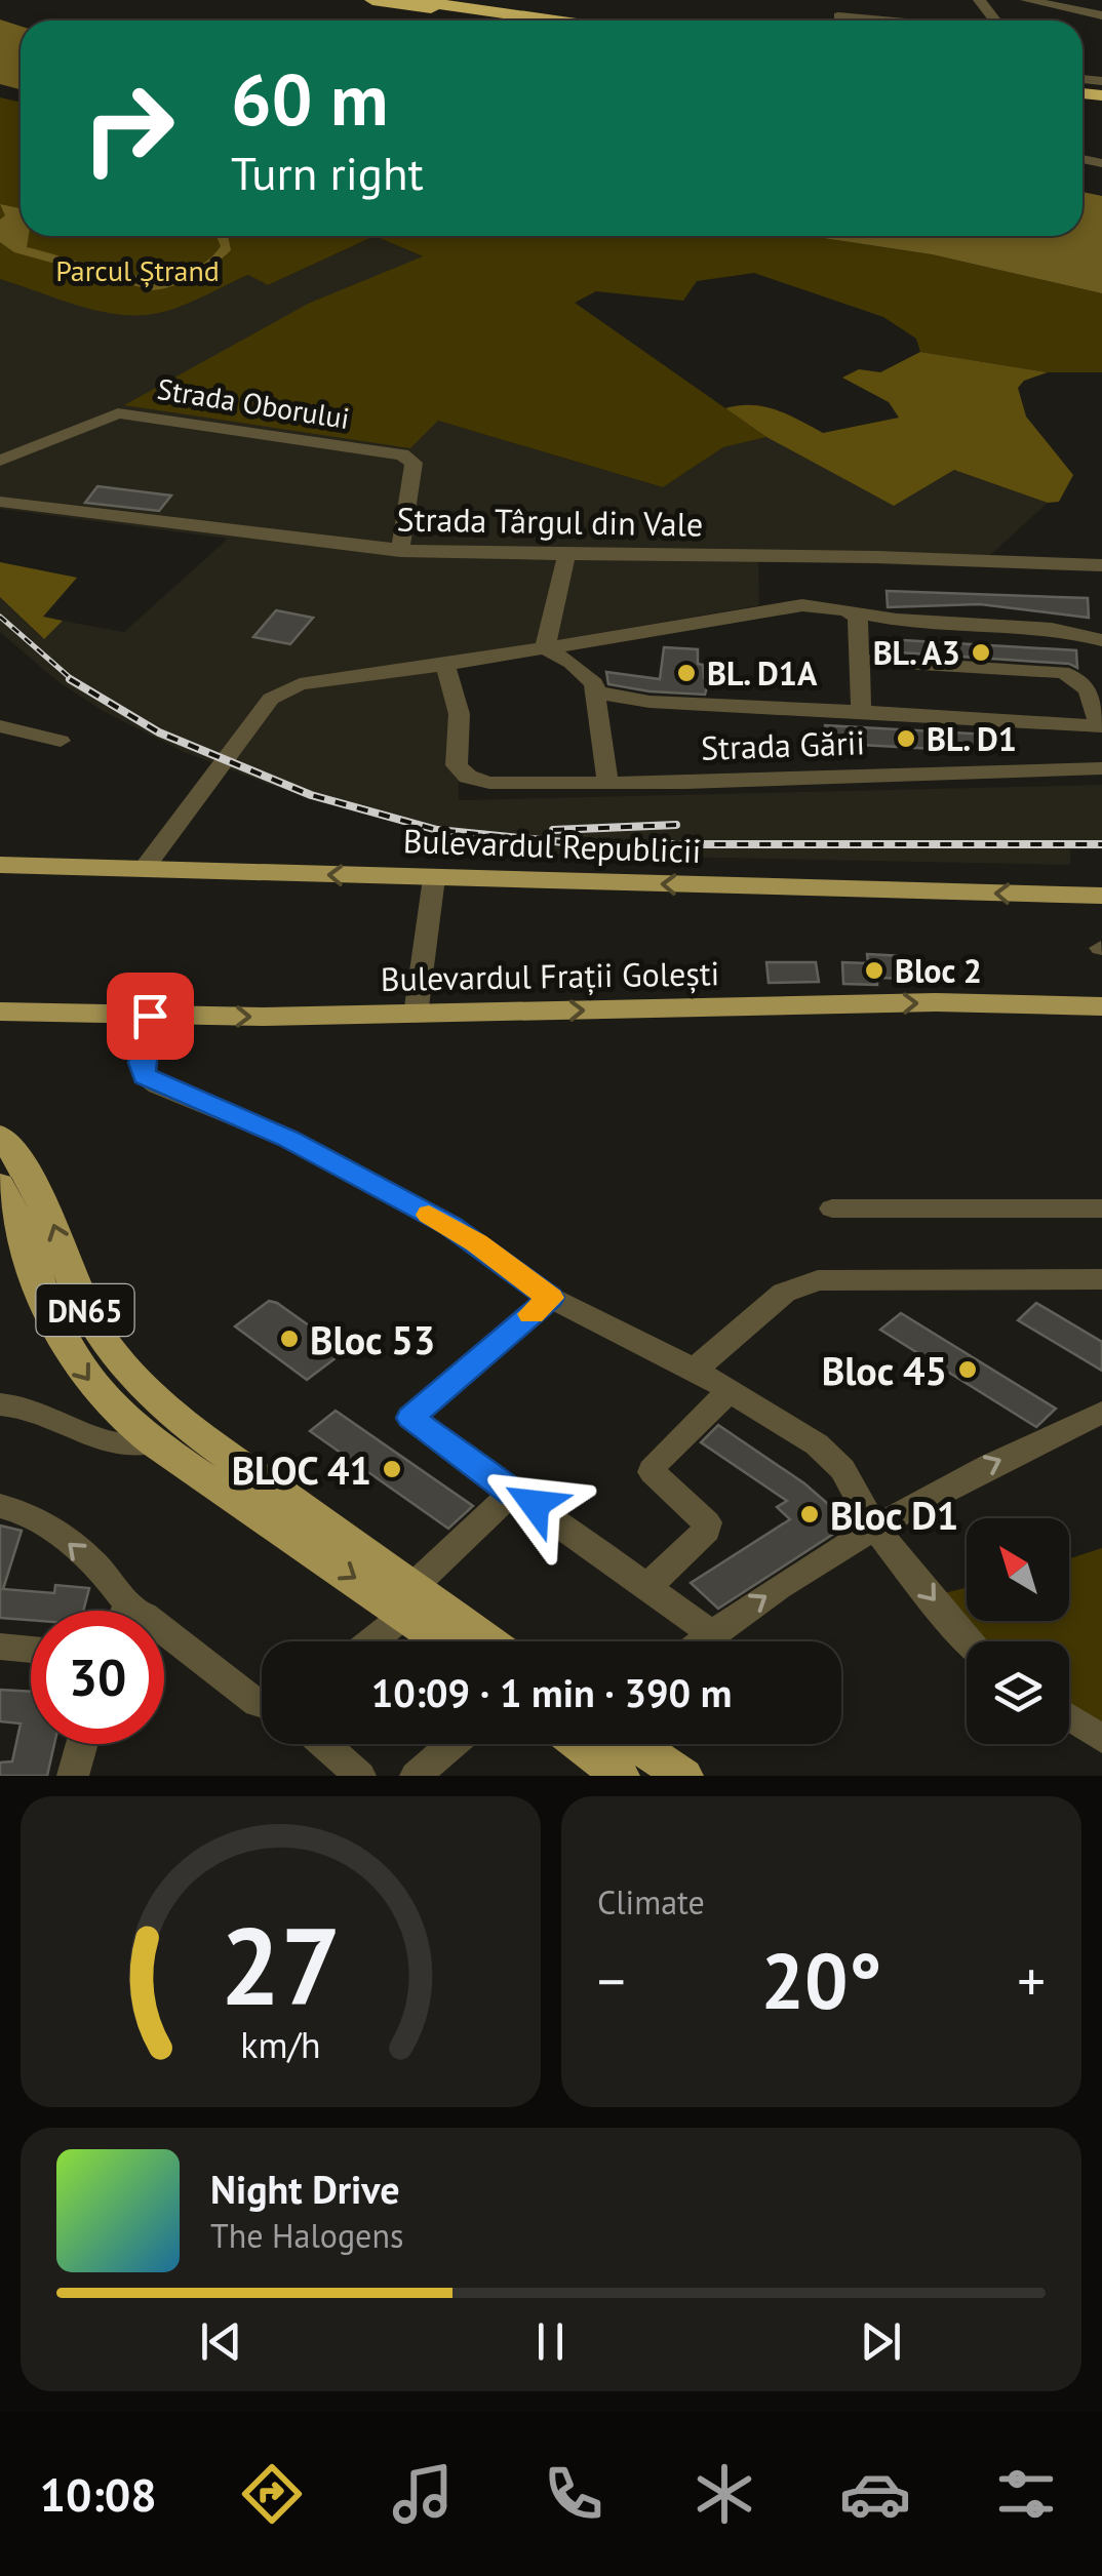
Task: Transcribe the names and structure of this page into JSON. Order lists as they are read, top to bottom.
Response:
{
  "streets": {
    "main road": ["Bulevardul Republicii", "Bulevardul Frații Golești", "DN65"],
    "street": ["Strada Oborului", "Strada Târgul din Vale", "Strada Gării"]
  },
  "crossings": [
    ["Strada Oborului", "Strada Târgul din Vale"]
  ],
  "one_way": ["Bulevardul Republicii", "Bulevardul Frații Golești"],
  "parks": ["Parcul Ștrand"],
  "places": [
    "BL. A3",
    "BL. D1A",
    "BL. D1",
    "Bloc 2",
    "Bloc 53",
    "Bloc 45",
    "BLOC 41",
    "Bloc D1"
  ],
  "north": "top left",
  "page": {
    "turn": ["60 m", "Turn right"],
    "limit": "30",
    "trip": "10:09 · 1 min · 390 m",
    "tile": "Climate",
    "heat": ["−", "20°", "+"],
    "song": ["Night Drive", "The Halogens"],
    "tabs": "10:08",
    "gauge": ["27", "km/h"]
  }
}
